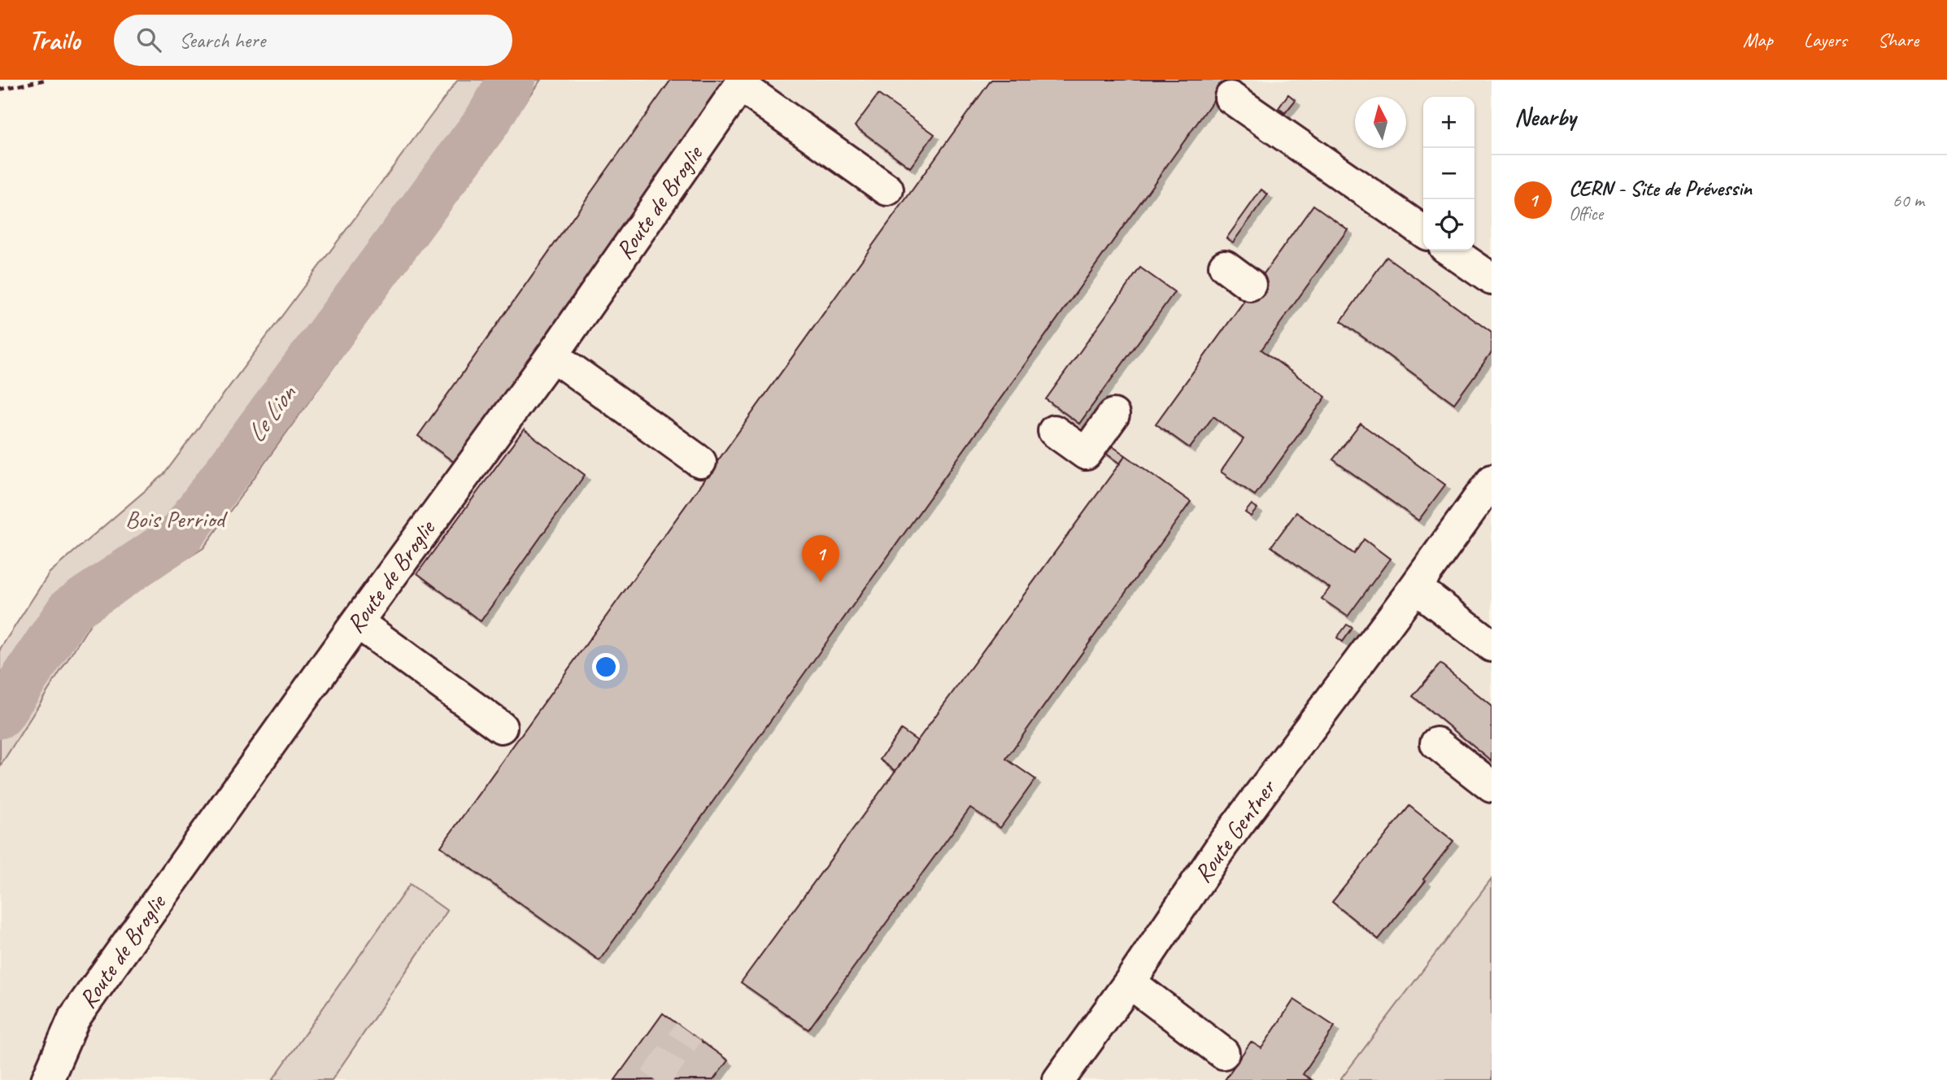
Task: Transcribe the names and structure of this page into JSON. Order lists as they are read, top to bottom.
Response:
{
  "streets": {
    "street": ["Route de Broglie", "Route Gentner"]
  },
  "water": ["Le Lion"],
  "parks": ["Bois Perriod"],
  "north": "top",
  "page": {
    "header": "Trailo",
    "search": "Search here",
    "nav": ["Map", "Layers", "Share"],
    "heading": "Nearby",
    "map_buttons": ["+", "−"],
    "list": [
      {
        "mark": "1",
        "name": "CERN - Site de Prévessin",
        "note": "Office",
        "value": "60 m"
      }
    ],
    "pins": "1"
  }
}
